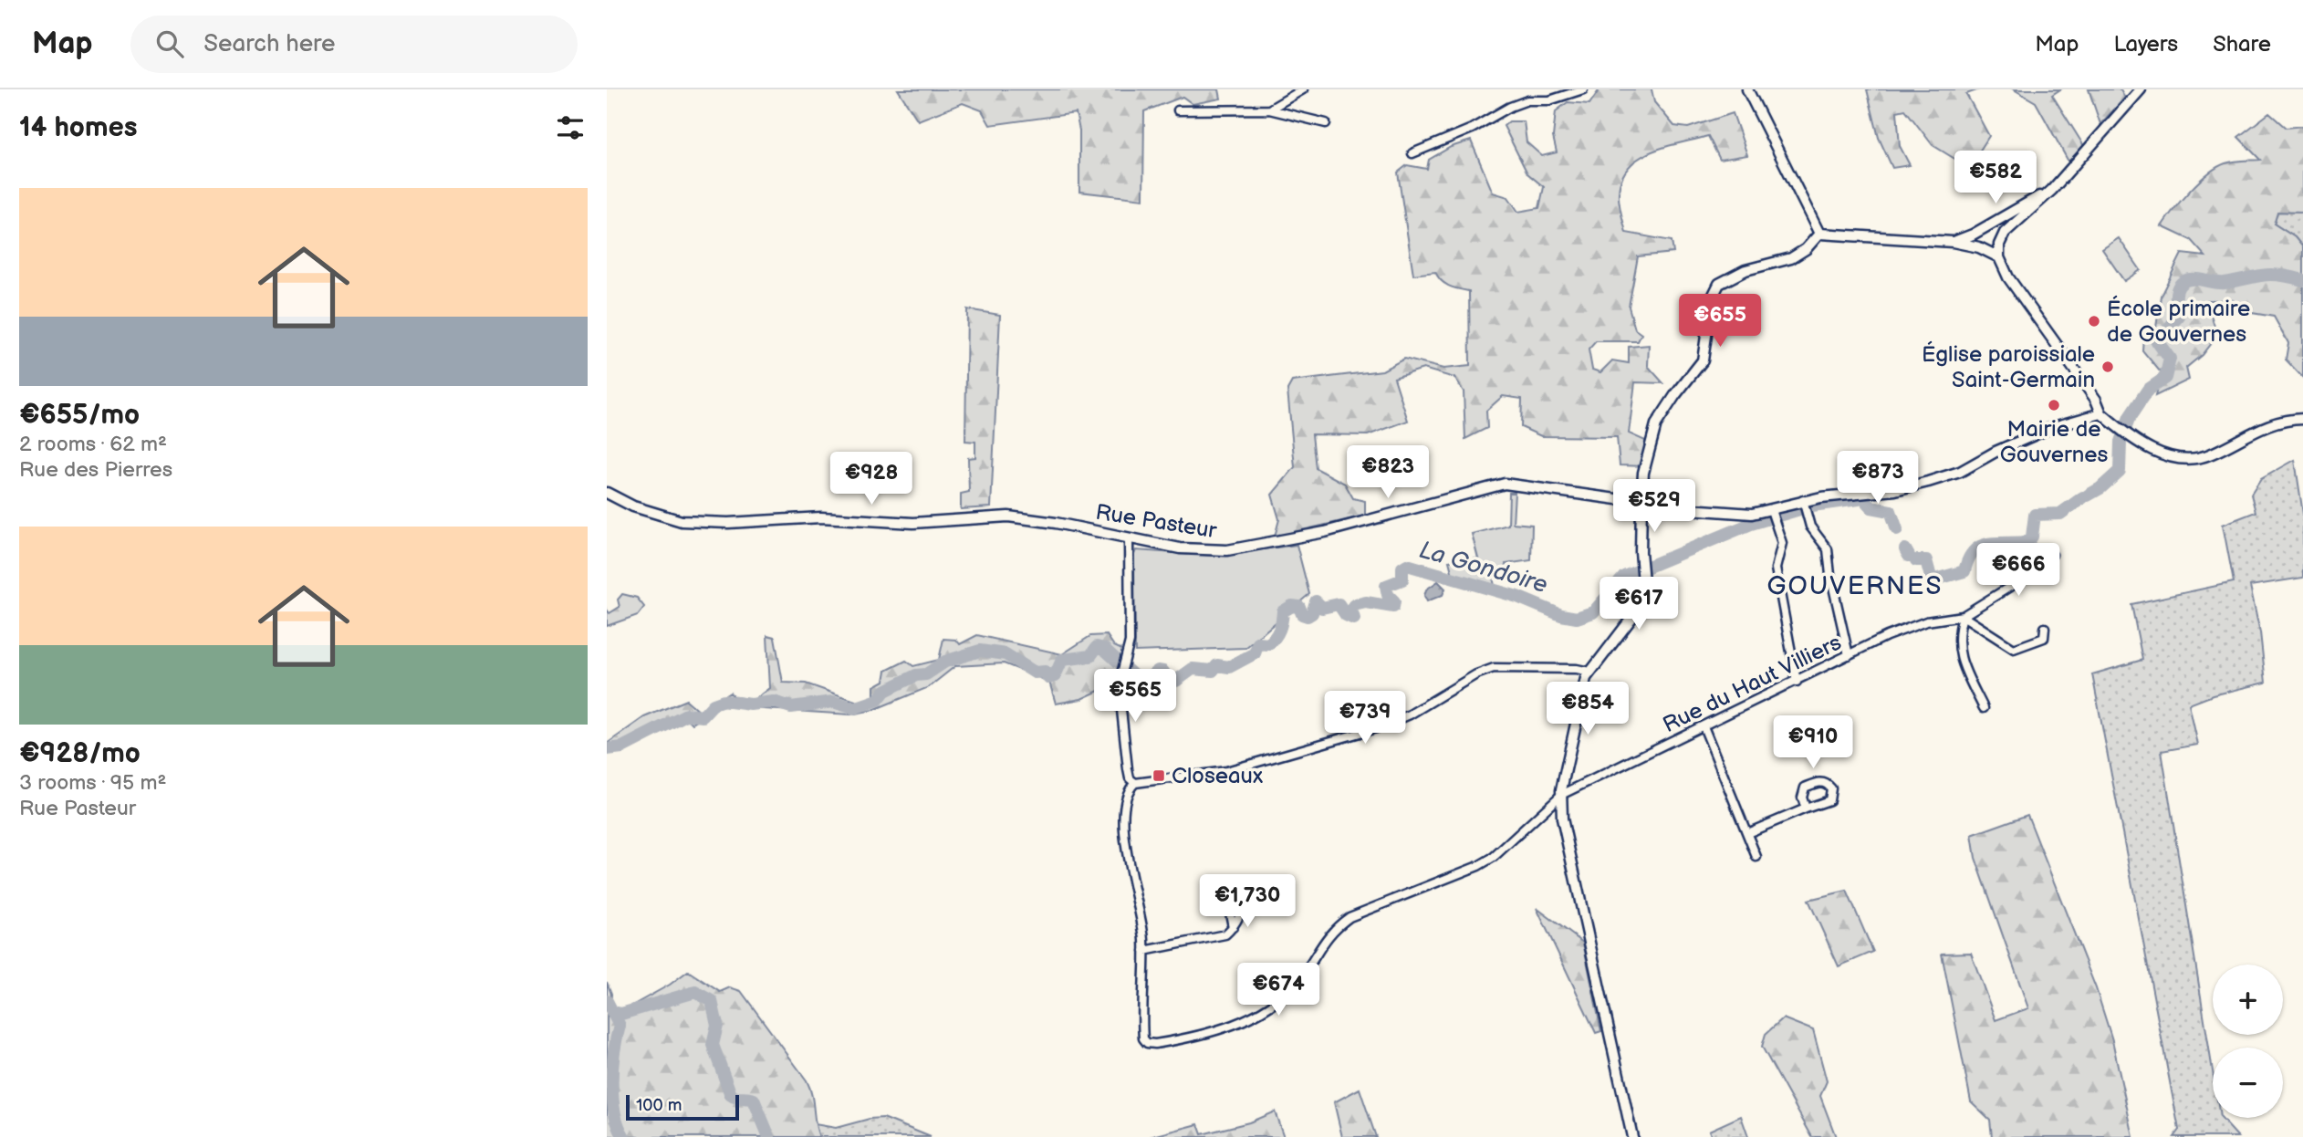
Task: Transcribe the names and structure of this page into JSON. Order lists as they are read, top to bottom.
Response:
{
  "streets": {
    "street": ["Rue Pasteur", "Rue du Haut Villiers"]
  },
  "districts": ["GOUVERNES"],
  "water": ["La Gondoire"],
  "places": {
    "other": ["École primaire de Gouvernes", "Église paroissiale Saint-Germain", "Mairie de Gouvernes"],
    "transit": ["Closeaux"]
  },
  "scale_bar": "100 m",
  "page": {
    "header": "Map",
    "search": "Search here",
    "nav": ["Map", "Layers", "Share"],
    "heading": "14 homes",
    "price": [
      "€582",
      "€655",
      "€823",
      "€873",
      "€928",
      "€529",
      "€666",
      "€617",
      "€565",
      "€854",
      "€739",
      "€910",
      "€1,730",
      "€674"
    ],
    "list": [
      {
        "name": "€655/mo",
        "note": "2 rooms · 62 m² · Rue des Pierres"
      },
      {
        "name": "€928/mo",
        "note": "3 rooms · 95 m² · Rue Pasteur"
      }
    ],
    "map_buttons": ["+", "−"],
    "scale": "100 m"
  }
}
